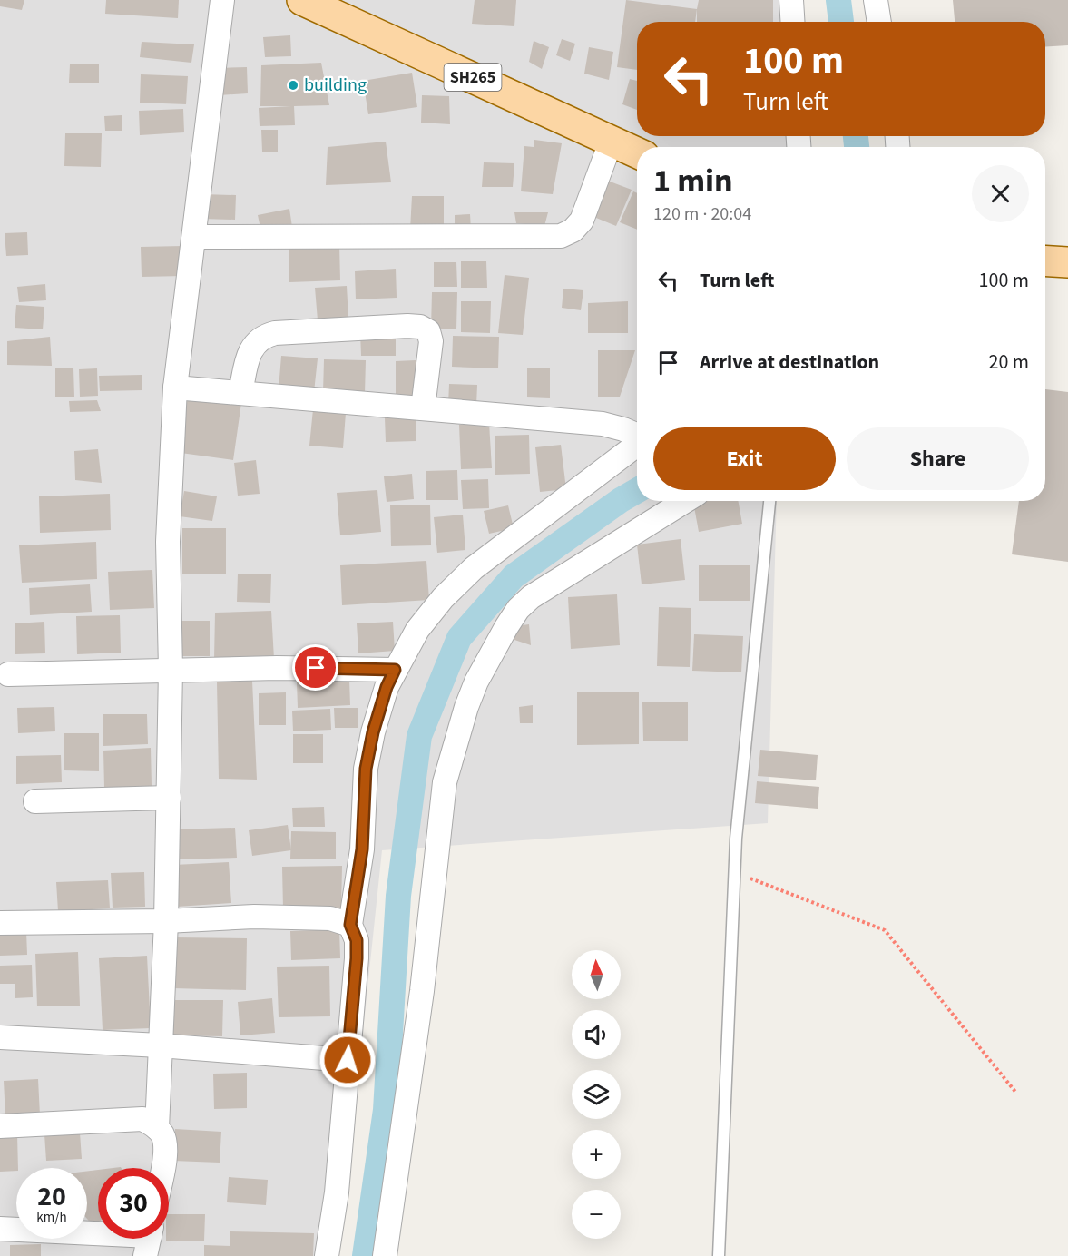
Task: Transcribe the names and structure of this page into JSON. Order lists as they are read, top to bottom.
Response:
{
  "streets": {
    "main road": ["SH265"]
  },
  "places": ["building"],
  "north": "top",
  "page": {
    "turn": ["100 m", "Turn left"],
    "heading": ["1 min", "120 m · 20:04"],
    "list": [
      {
        "name": "Turn left",
        "value": "100 m"
      },
      {
        "name": "Arrive at destination",
        "value": "20 m"
      }
    ],
    "buttons": ["Exit", "Share"],
    "map_buttons": ["+", "−"],
    "speed": "20 km/h",
    "limit": "30"
  }
}
